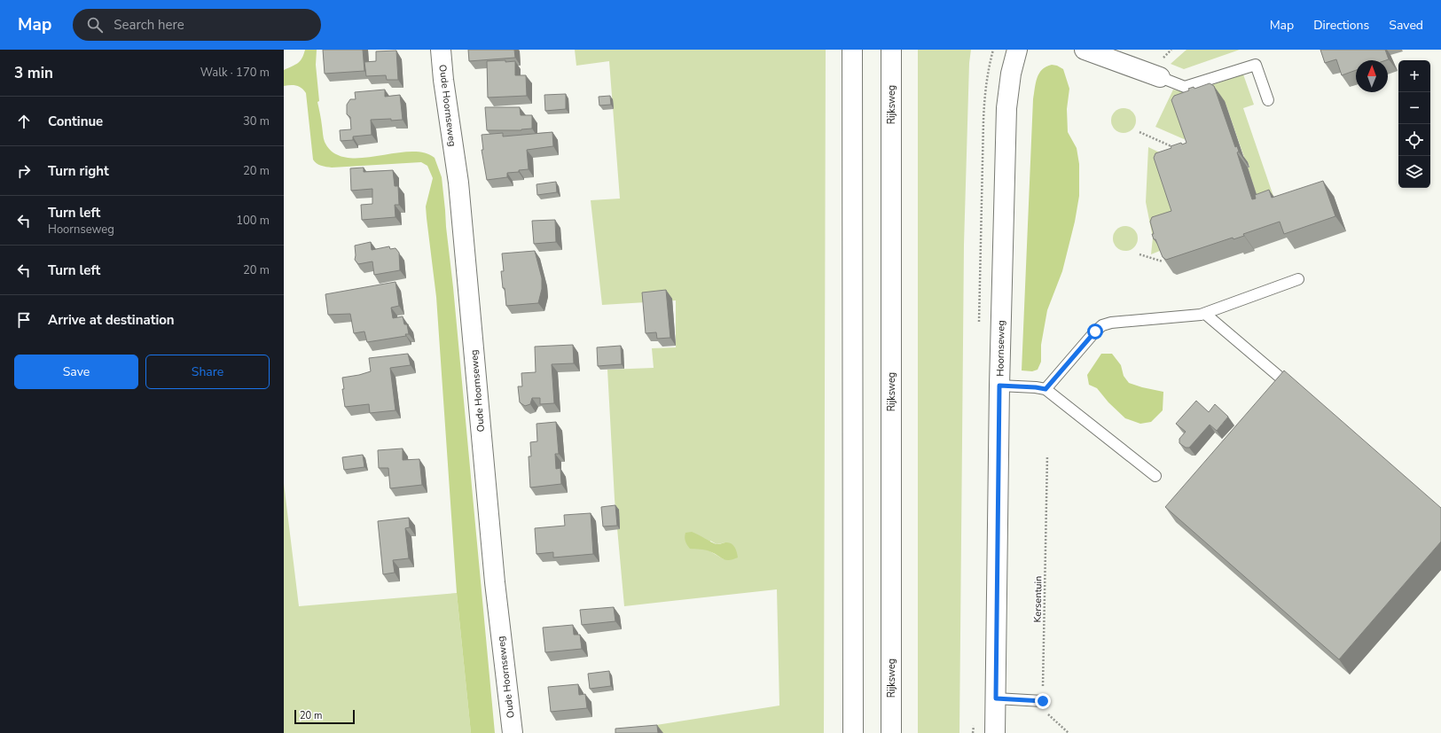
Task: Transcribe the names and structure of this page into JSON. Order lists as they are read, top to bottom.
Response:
{
  "streets": {
    "main road": ["Rijksweg", "Oude Hoornseweg", "Hoornseweg"],
    "path": ["Kersentuin"]
  },
  "scale_bar": "20 m",
  "north": "top",
  "page": {
    "header": "Map",
    "search": "Search here",
    "nav": ["Map", "Directions", "Saved"],
    "heading": ["3 min", "Walk · 170 m"],
    "map_buttons": ["+", "−"],
    "list": [
      ["Continue", "30 m"],
      ["Turn right", "20 m"],
      ["Turn left", "Hoornseweg", "100 m"],
      ["Turn left", "20 m"],
      "Arrive at destination"
    ],
    "buttons": ["Save", "Share"],
    "scale": "20 m"
  }
}
